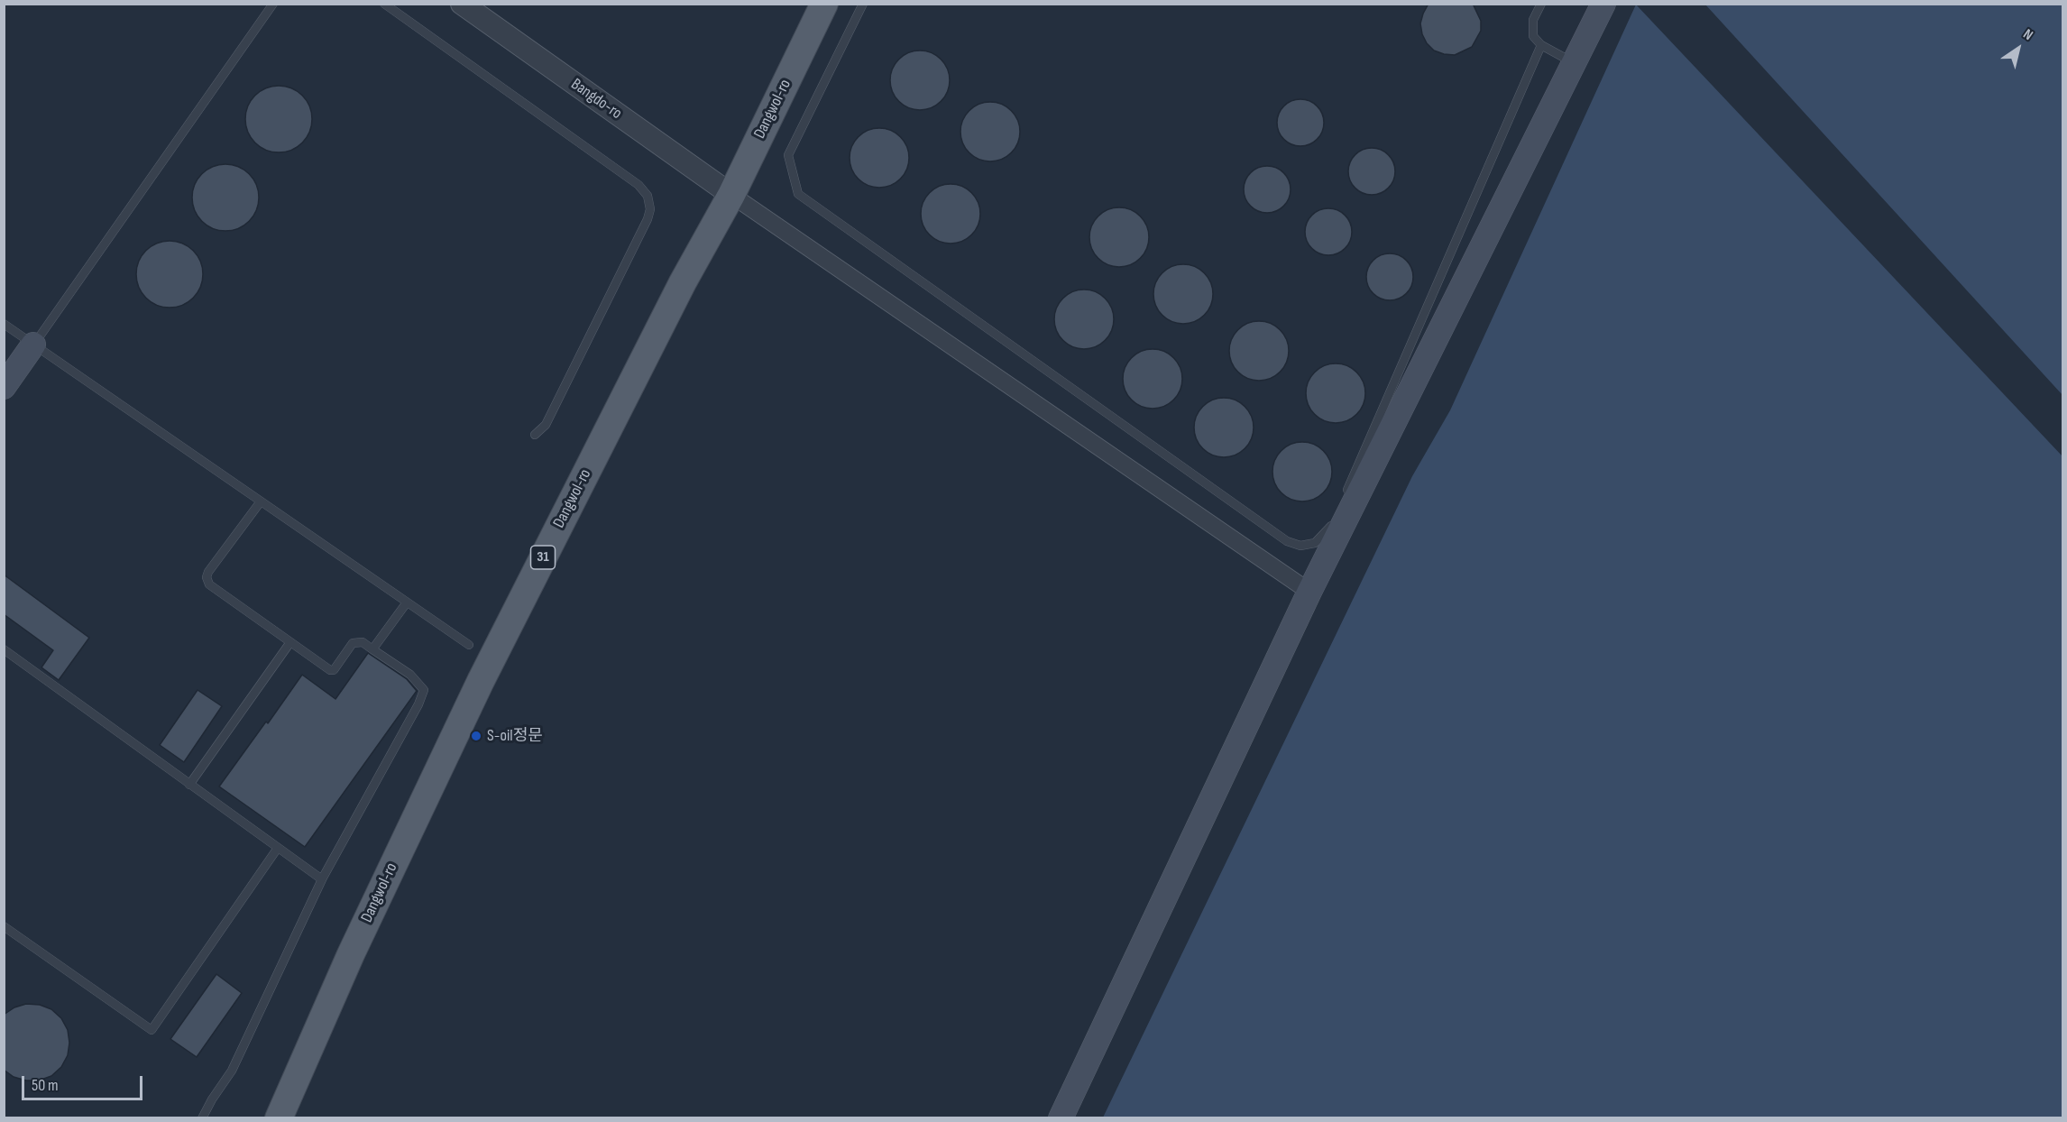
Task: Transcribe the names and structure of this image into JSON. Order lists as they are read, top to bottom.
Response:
{
  "streets": {
    "main road": ["Dangwol-ro", "31"],
    "street": ["Bangdo-ro"]
  },
  "crossings": [
    ["Bangdo-ro", "Dangwol-ro"]
  ],
  "places": ["S-oil정문"],
  "scale_bar": "50 m",
  "north": "top right"
}
